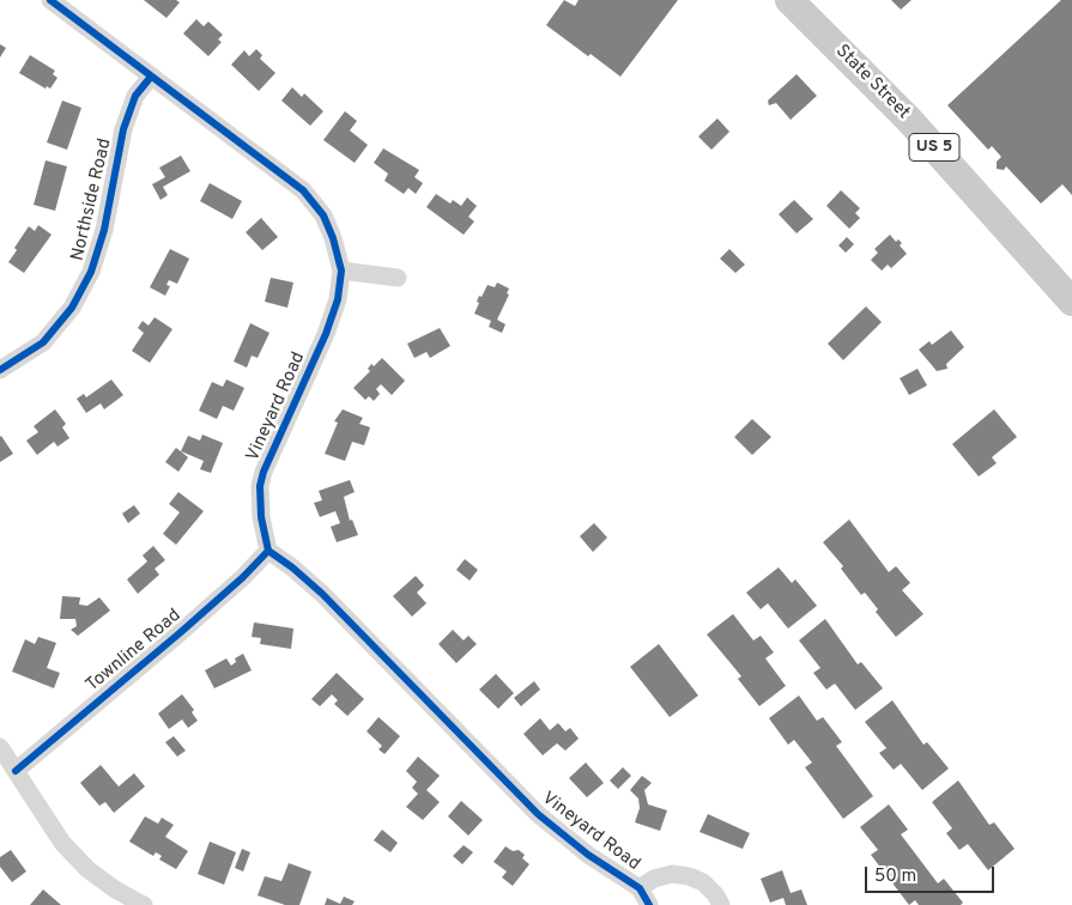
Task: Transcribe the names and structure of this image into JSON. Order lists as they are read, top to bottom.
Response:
{
  "streets": {
    "main road": ["State Street", "US 5"],
    "street": ["Northside Road", "Vineyard Road", "Townline Road"]
  },
  "crossings": [
    ["Northside Road", "Vineyard Road"],
    ["Vineyard Road", "Townline Road"]
  ],
  "scale_bar": "50 m"
}
